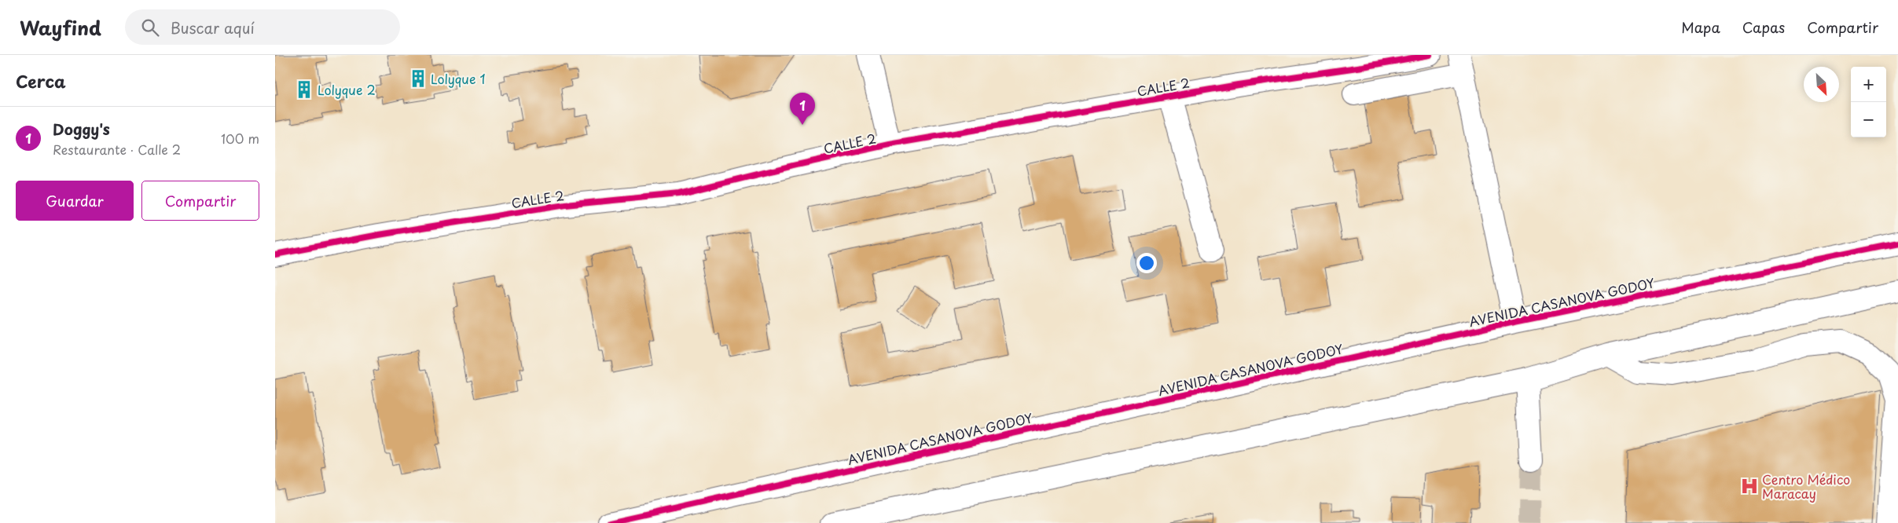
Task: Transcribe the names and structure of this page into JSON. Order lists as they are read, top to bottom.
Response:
{
  "streets": {
    "street": ["CALLE 2", "AVENIDA CASANOVA GODOY"]
  },
  "places": {
    "building": ["Lolyque 1", "Lolyque 2"],
    "hospital": ["Centro Médico Maracay"]
  },
  "north": "bottom right",
  "page": {
    "header": "Wayfind",
    "search": "Buscar aquí",
    "nav": ["Mapa", "Capas", "Compartir"],
    "heading": "Cerca",
    "map_buttons": ["+", "−"],
    "pins": "1",
    "list": [
      {
        "mark": "1",
        "name": "Doggy's",
        "note": "Restaurante · Calle 2",
        "value": "100 m"
      }
    ],
    "buttons": ["Guardar", "Compartir"]
  }
}
